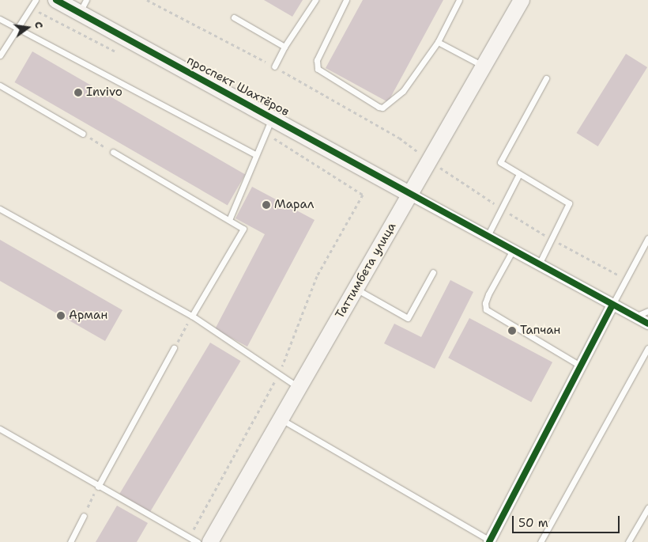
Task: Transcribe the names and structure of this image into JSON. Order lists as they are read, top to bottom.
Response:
{
  "streets": {
    "main road": ["проспект Шахтёров", "Таттимбета улица"]
  },
  "crossings": [
    ["проспект Шахтёров", "Таттимбета улица"]
  ],
  "places": [
    "Invivo",
    "Марал",
    "Арман",
    "Тапчан"
  ],
  "scale_bar": "50 m",
  "north": "right"
}
